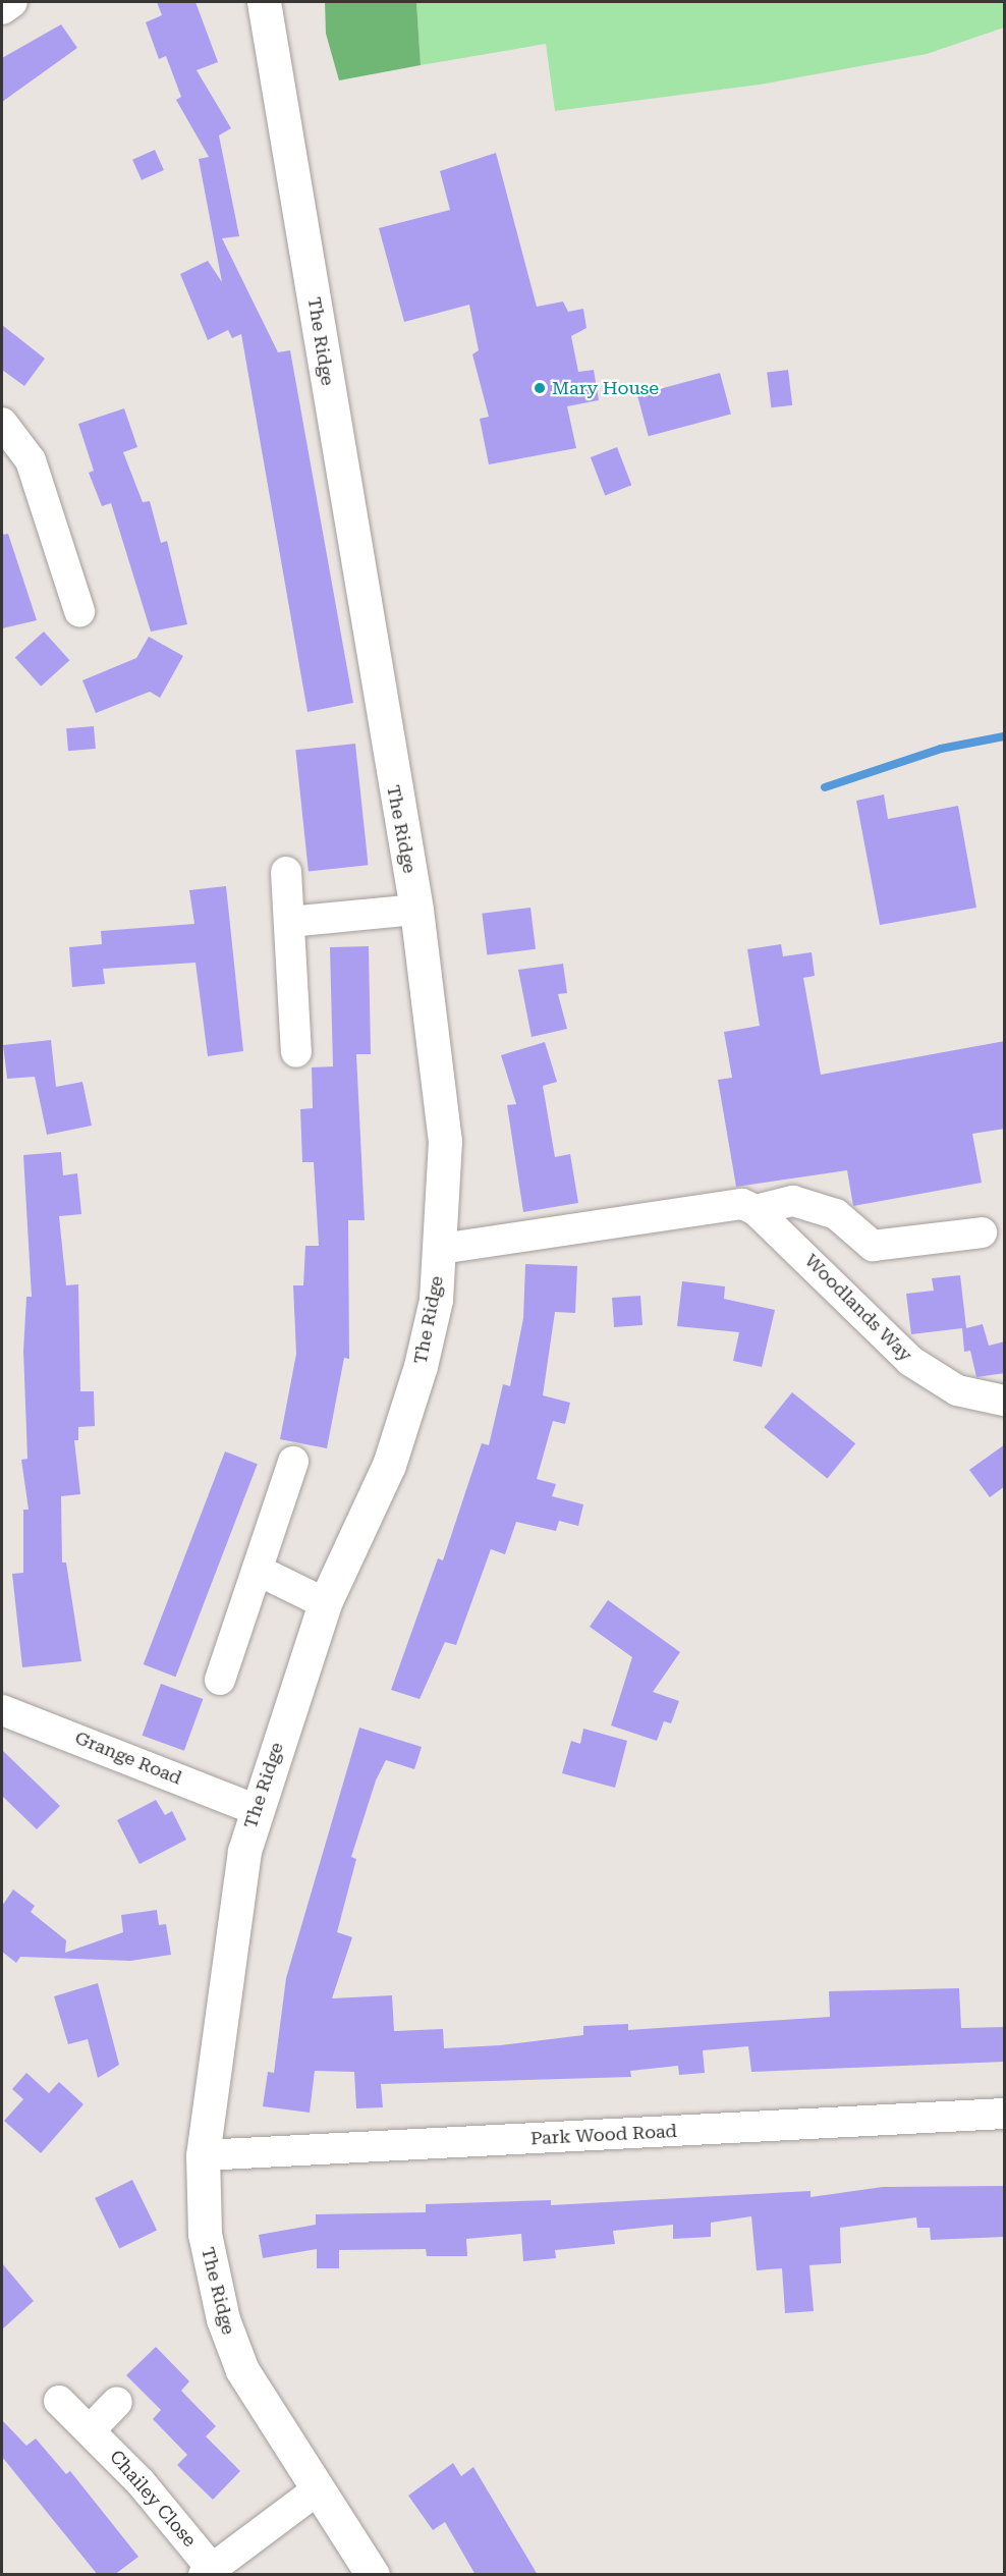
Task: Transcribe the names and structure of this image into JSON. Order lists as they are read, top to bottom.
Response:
{
  "streets": {
    "main road": ["The Ridge"],
    "street": [
      "Woodlands Way",
      "Grange Road",
      "Park Wood Road",
      "Chailey Close"
    ]
  },
  "crossings": [
    ["The Ridge", "Grange Road"],
    ["The Ridge", "Park Wood Road"]
  ],
  "places": ["Mary House"]
}
